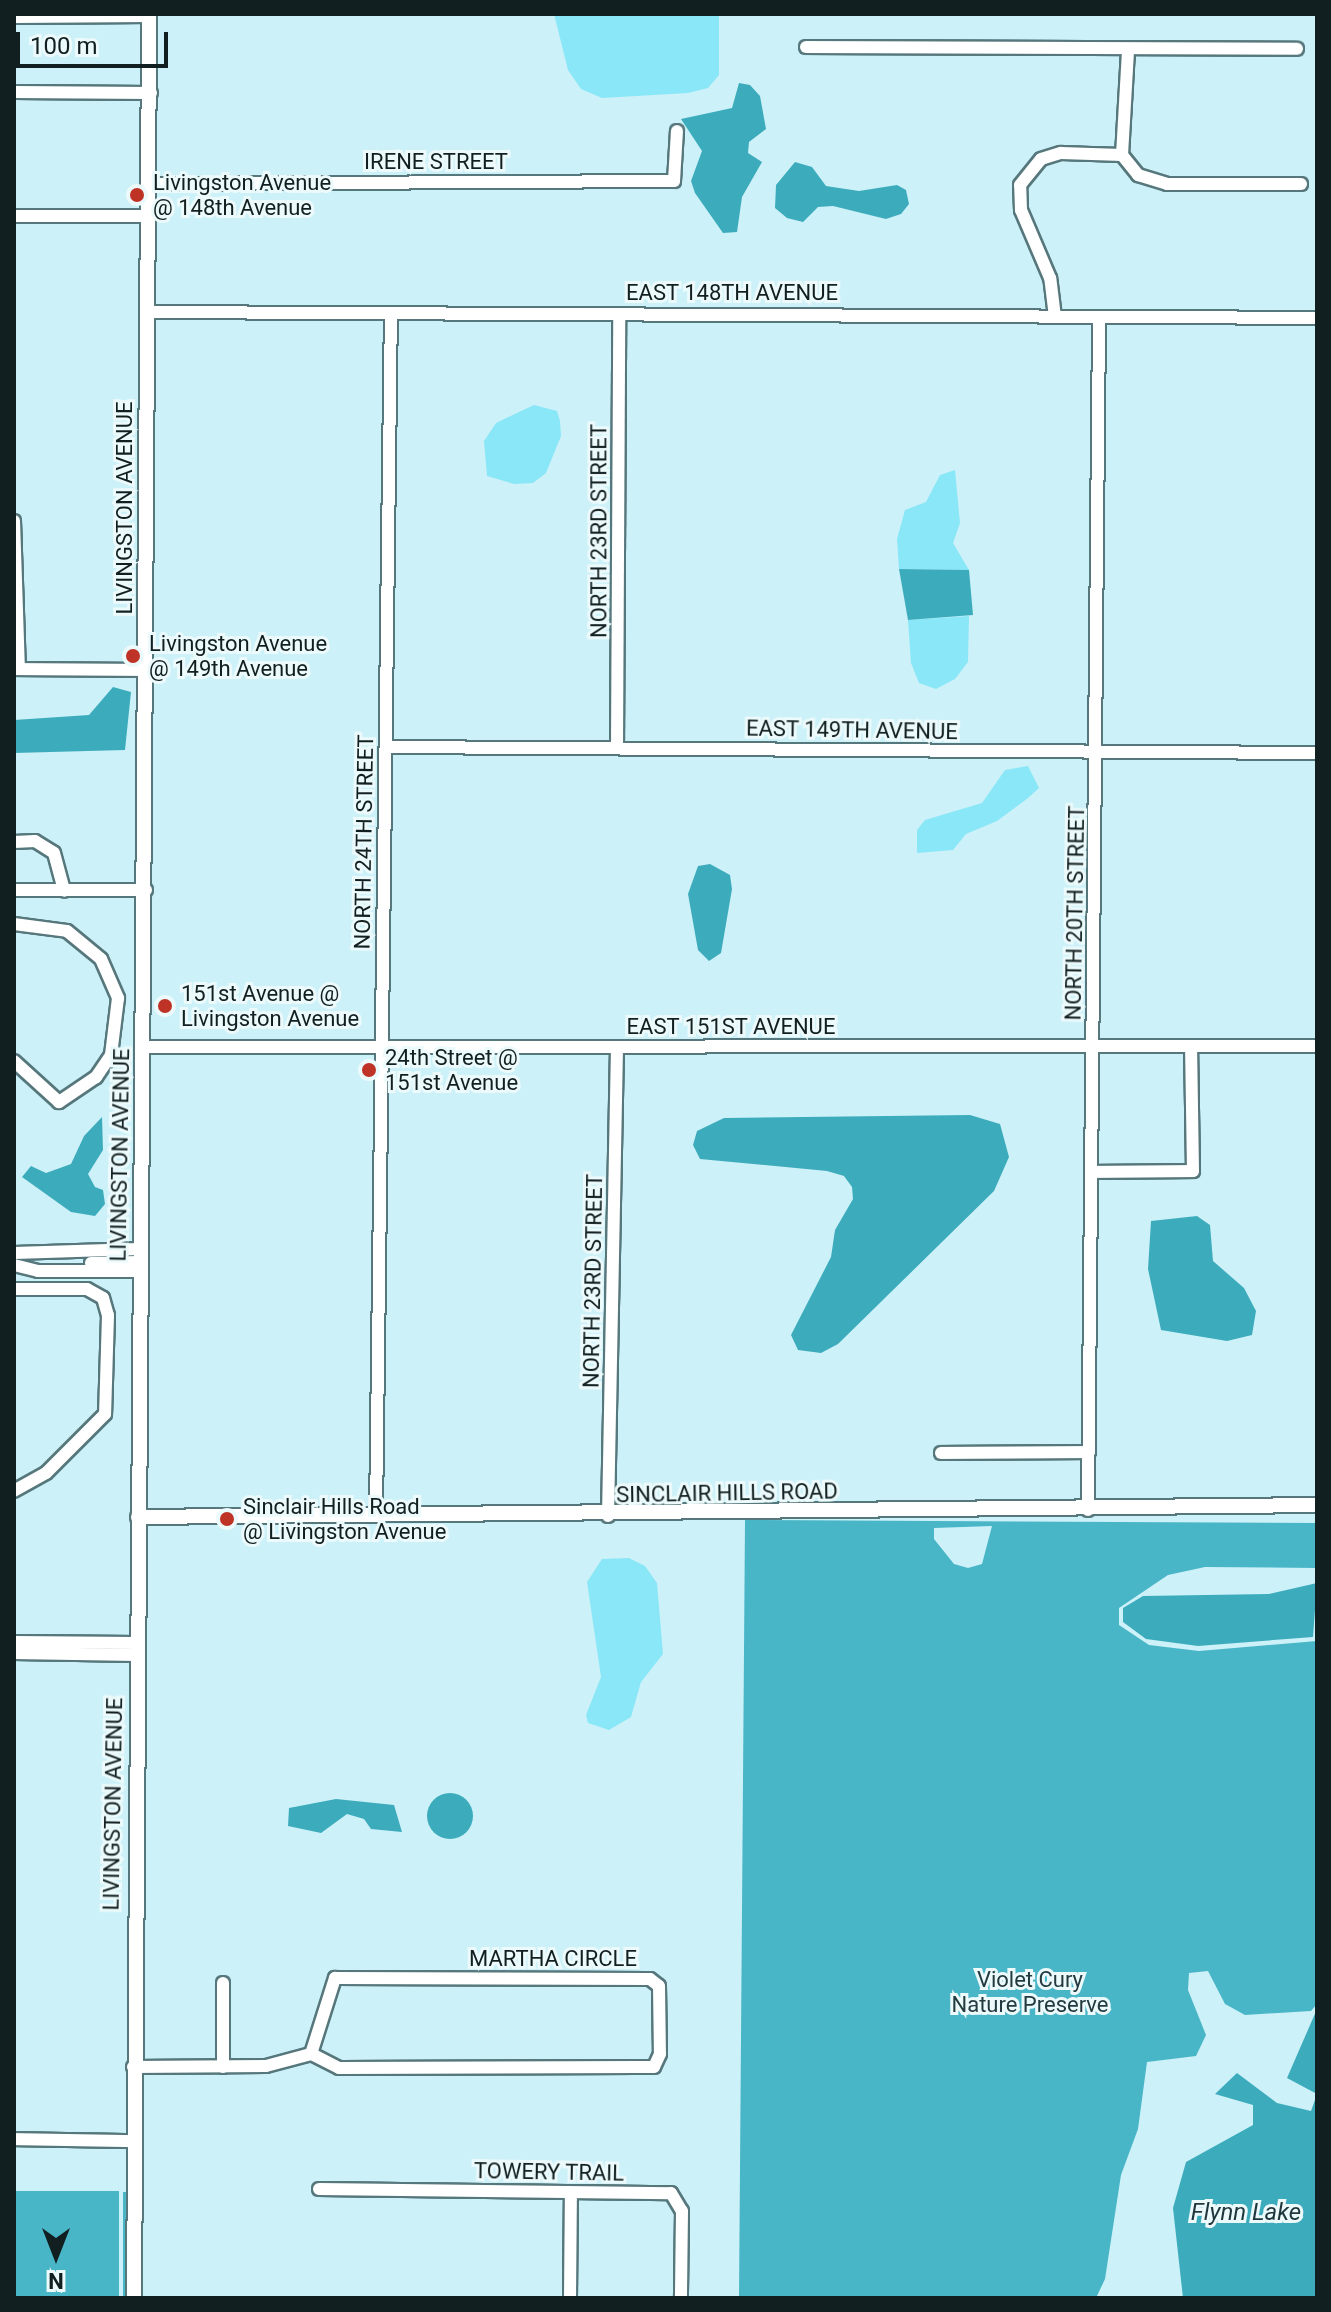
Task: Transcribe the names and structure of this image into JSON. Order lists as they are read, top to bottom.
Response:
{
  "streets": {
    "street": [
      "IRENE STREET",
      "EAST 148TH AVENUE",
      "LIVINGSTON AVENUE",
      "NORTH 23RD STREET",
      "EAST 149TH AVENUE",
      "NORTH 24TH STREET",
      "NORTH 20TH STREET",
      "EAST 151ST AVENUE",
      "SINCLAIR HILLS ROAD",
      "MARTHA CIRCLE",
      "TOWERY TRAIL"
    ]
  },
  "crossings": [
    ["IRENE STREET", "LIVINGSTON AVENUE"],
    ["EAST 148TH AVENUE", "LIVINGSTON AVENUE"],
    ["EAST 148TH AVENUE", "NORTH 23RD STREET"],
    ["EAST 148TH AVENUE", "NORTH 24TH STREET"],
    ["EAST 148TH AVENUE", "NORTH 20TH STREET"],
    ["LIVINGSTON AVENUE", "EAST 151ST AVENUE"],
    ["LIVINGSTON AVENUE", "SINCLAIR HILLS ROAD"],
    ["NORTH 23RD STREET", "EAST 149TH AVENUE"],
    ["NORTH 23RD STREET", "EAST 151ST AVENUE"],
    ["NORTH 23RD STREET", "SINCLAIR HILLS ROAD"],
    ["EAST 149TH AVENUE", "NORTH 24TH STREET"],
    ["EAST 149TH AVENUE", "NORTH 20TH STREET"],
    ["NORTH 24TH STREET", "EAST 151ST AVENUE"],
    ["NORTH 24TH STREET", "SINCLAIR HILLS ROAD"],
    ["NORTH 20TH STREET", "EAST 151ST AVENUE"],
    ["NORTH 20TH STREET", "SINCLAIR HILLS ROAD"]
  ],
  "water": ["Flynn Lake"],
  "parks": ["Violet Cury Nature Preserve"],
  "places": [
    "Livingston Avenue @ 148th Avenue",
    "Livingston Avenue @ 149th Avenue",
    "151st Avenue @ Livingston Avenue",
    "24th Street @ 151st Avenue",
    "Sinclair Hills Road @ Livingston Avenue"
  ],
  "scale_bar": "100 m",
  "north": "bottom"
}
